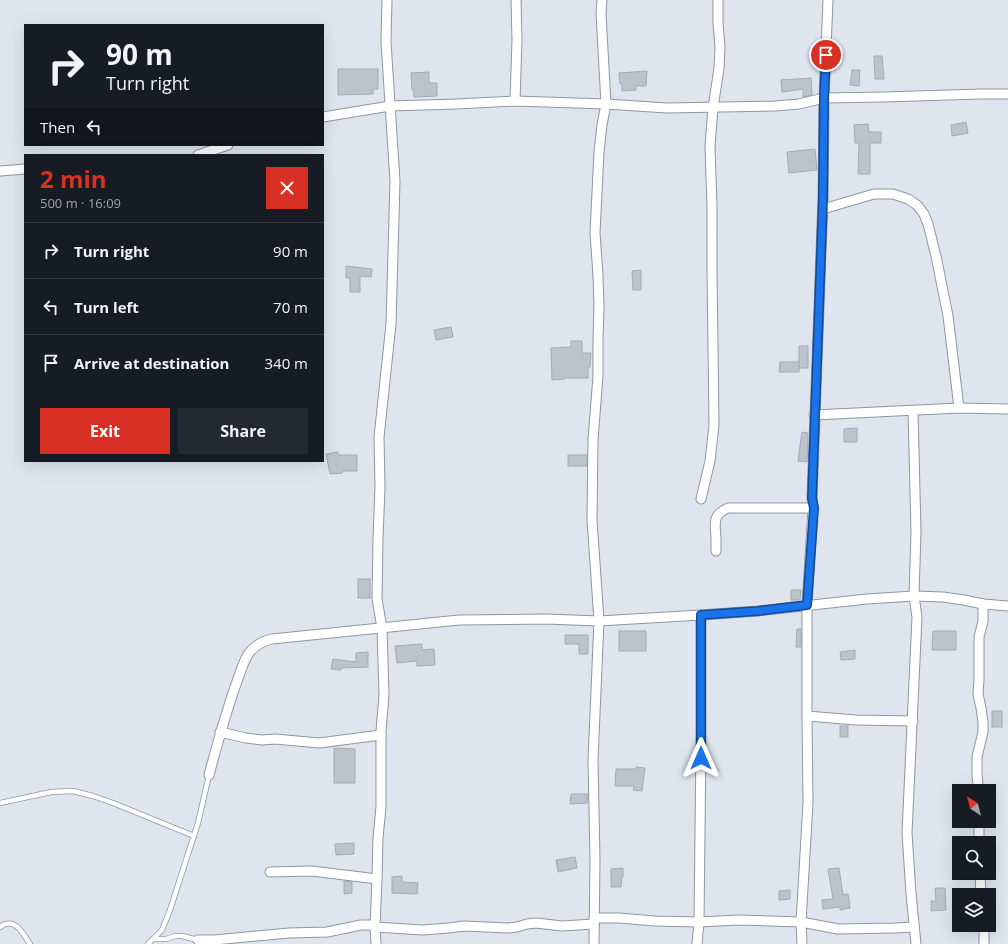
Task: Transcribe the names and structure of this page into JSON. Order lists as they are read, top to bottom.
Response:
{
  "north": "top left",
  "page": {
    "turn": ["90 m", "Turn right"],
    "then": "Then",
    "heading": ["2 min", "500 m · 16:09"],
    "list": [
      {
        "name": "Turn right",
        "value": "90 m"
      },
      {
        "name": "Turn left",
        "value": "70 m"
      },
      {
        "name": "Arrive at destination",
        "value": "340 m"
      }
    ],
    "buttons": ["Exit", "Share"]
  }
}
